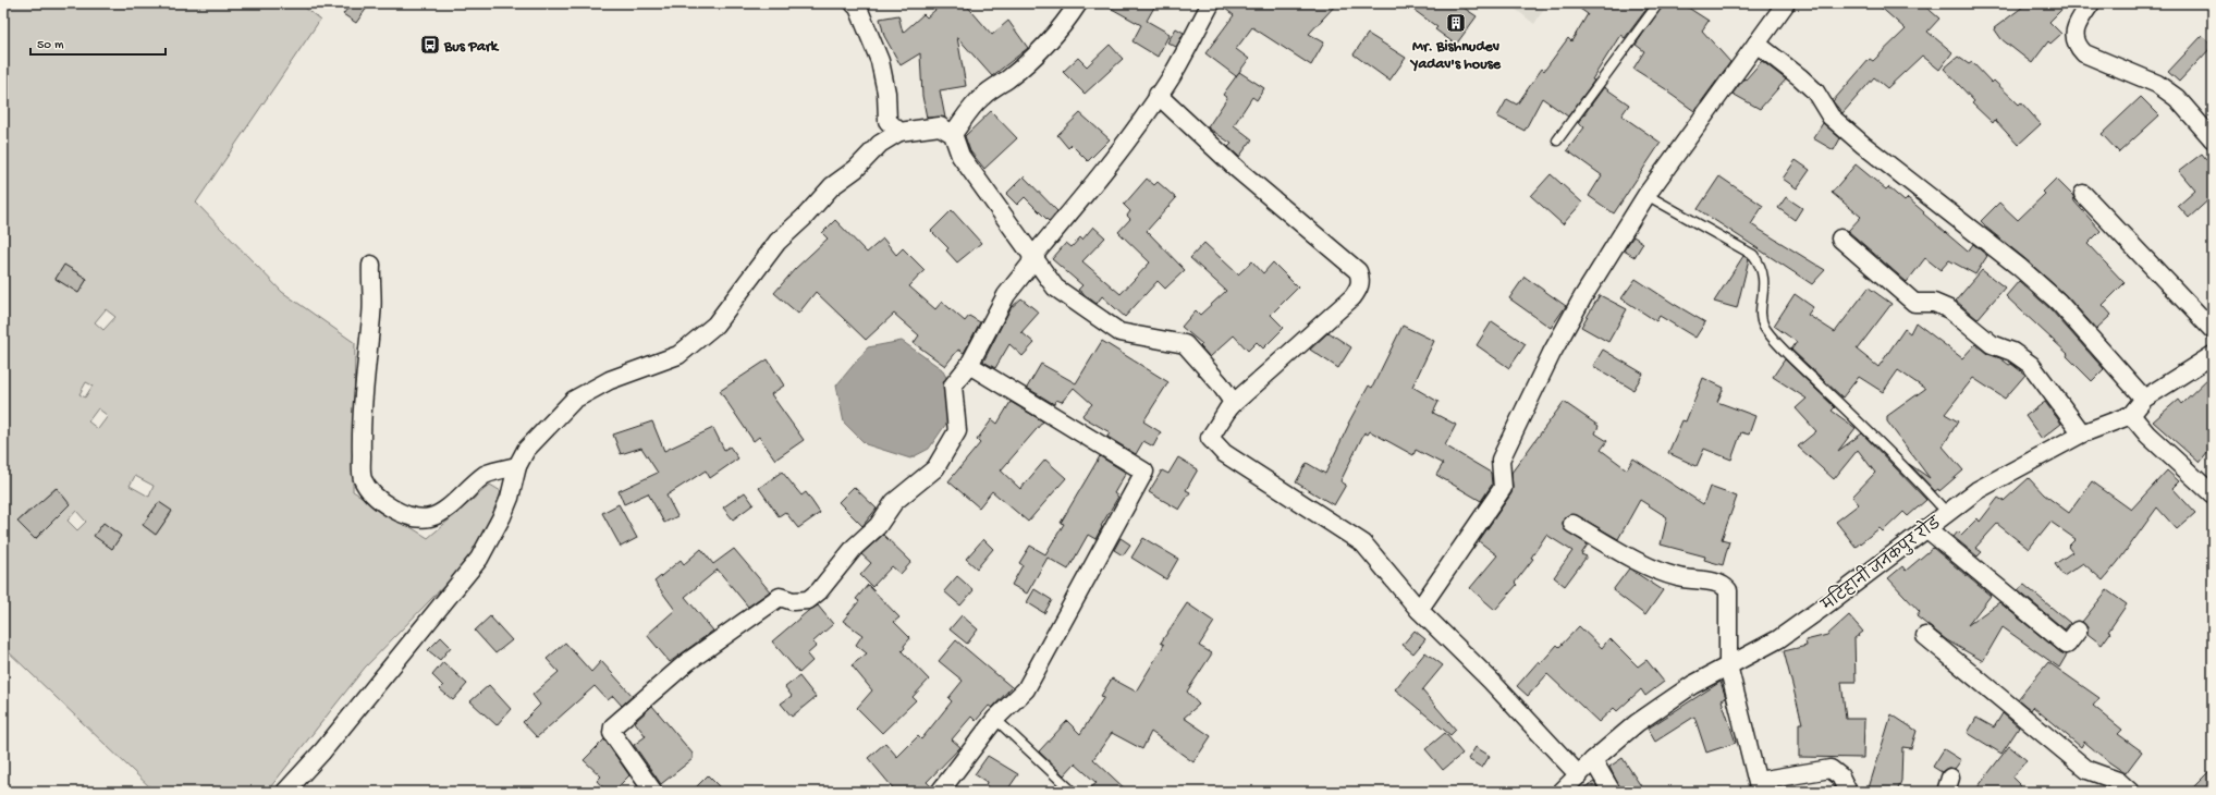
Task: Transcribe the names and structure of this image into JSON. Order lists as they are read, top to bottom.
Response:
{
  "streets": {
    "street": ["मटिहानी जनकपुर रोड"]
  },
  "places": {
    "building": ["Mr. Bishnudev Yadav's house"],
    "bus stop": ["Bus Park"]
  },
  "scale_bar": "50 m"
}
